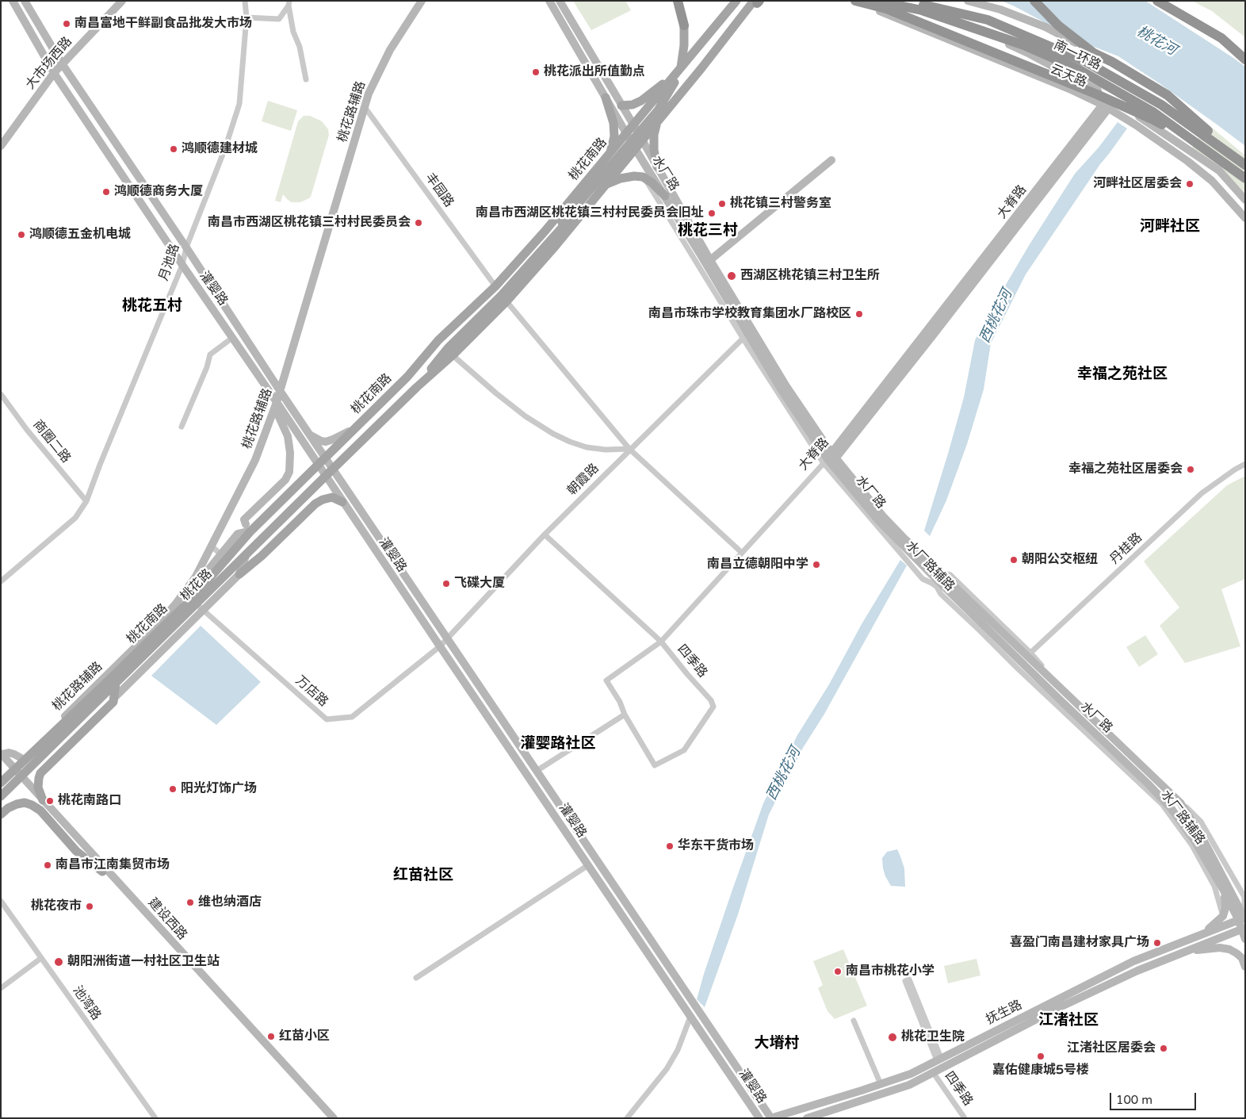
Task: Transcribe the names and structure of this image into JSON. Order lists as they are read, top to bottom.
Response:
{
  "streets": {
    "highway": ["南一环路"],
    "main road": [
      "大市场西路",
      "云天路",
      "桃花路辅路",
      "桃花南路",
      "水厂路",
      "大脊路",
      "灌婴路",
      "桃花路",
      "建设西路",
      "抚生路"
    ],
    "street": [
      "丰园路",
      "月池路",
      "商圈二路",
      "朝霞路",
      "丹桂路",
      "水厂路辅路",
      "四季路",
      "万店路",
      "池湾路"
    ]
  },
  "crossings": [
    ["大市场西路", "灌婴路"],
    ["云天路", "大脊路"],
    ["桃花路辅路", "桃花南路"],
    ["桃花路辅路", "丰园路"],
    ["桃花路辅路", "灌婴路"],
    ["桃花路辅路", "建设西路"],
    ["桃花南路", "水厂路"],
    ["桃花南路", "丰园路"],
    ["桃花南路", "灌婴路"],
    ["桃花南路", "桃花路"],
    ["桃花南路", "建设西路"],
    ["水厂路", "大脊路"],
    ["水厂路", "朝霞路"],
    ["水厂路", "丹桂路"],
    ["水厂路", "水厂路辅路"],
    ["水厂路", "抚生路"],
    ["大脊路", "水厂路辅路"],
    ["大脊路", "四季路"],
    ["月池路", "灌婴路"],
    ["月池路", "商圈二路"],
    ["灌婴路", "朝霞路"],
    ["灌婴路", "桃花路"],
    ["灌婴路", "万店路"],
    ["灌婴路", "抚生路"],
    ["朝霞路", "四季路"],
    ["朝霞路", "万店路"],
    ["桃花路", "万店路"],
    ["四季路", "抚生路"]
  ],
  "districts": [
    "河畔社区",
    "桃花三村",
    "桃花五村",
    "幸福之苑社区",
    "灌婴路社区",
    "红苗社区",
    "江渚社区",
    "大塉村"
  ],
  "water": ["桃花河", "西桃花河"],
  "places": [
    "南昌富地干鲜副食品批发大市场",
    "桃花派出所值勤点",
    "鸿顺德建材城",
    "河畔社区居委会",
    "鸿顺德商务大厦",
    "桃花镇三村警务室",
    "南昌市西湖区桃花镇三村村民委员会旧址",
    "南昌市西湖区桃花镇三村村民委员会",
    "鸿顺德五金机电城",
    "西湖区桃花镇三村卫生所",
    "南昌市珠市学校教育集团水厂路校区",
    "幸福之苑社区居委会",
    "朝阳公交枢纽",
    "南昌立德朝阳中学",
    "飞碟大厦",
    "阳光灯饰广场",
    "桃花南路口",
    "华东干货市场",
    "南昌市江南集贸市场",
    "维也纳酒店",
    "桃花夜市",
    "喜盈门南昌建材家具广场",
    "朝阳洲街道一村社区卫生站",
    "南昌市桃花小学",
    "红苗小区",
    "桃花卫生院",
    "江渚社区居委会",
    "嘉佑健康城5号楼"
  ],
  "scale_bar": "100 m"
}
